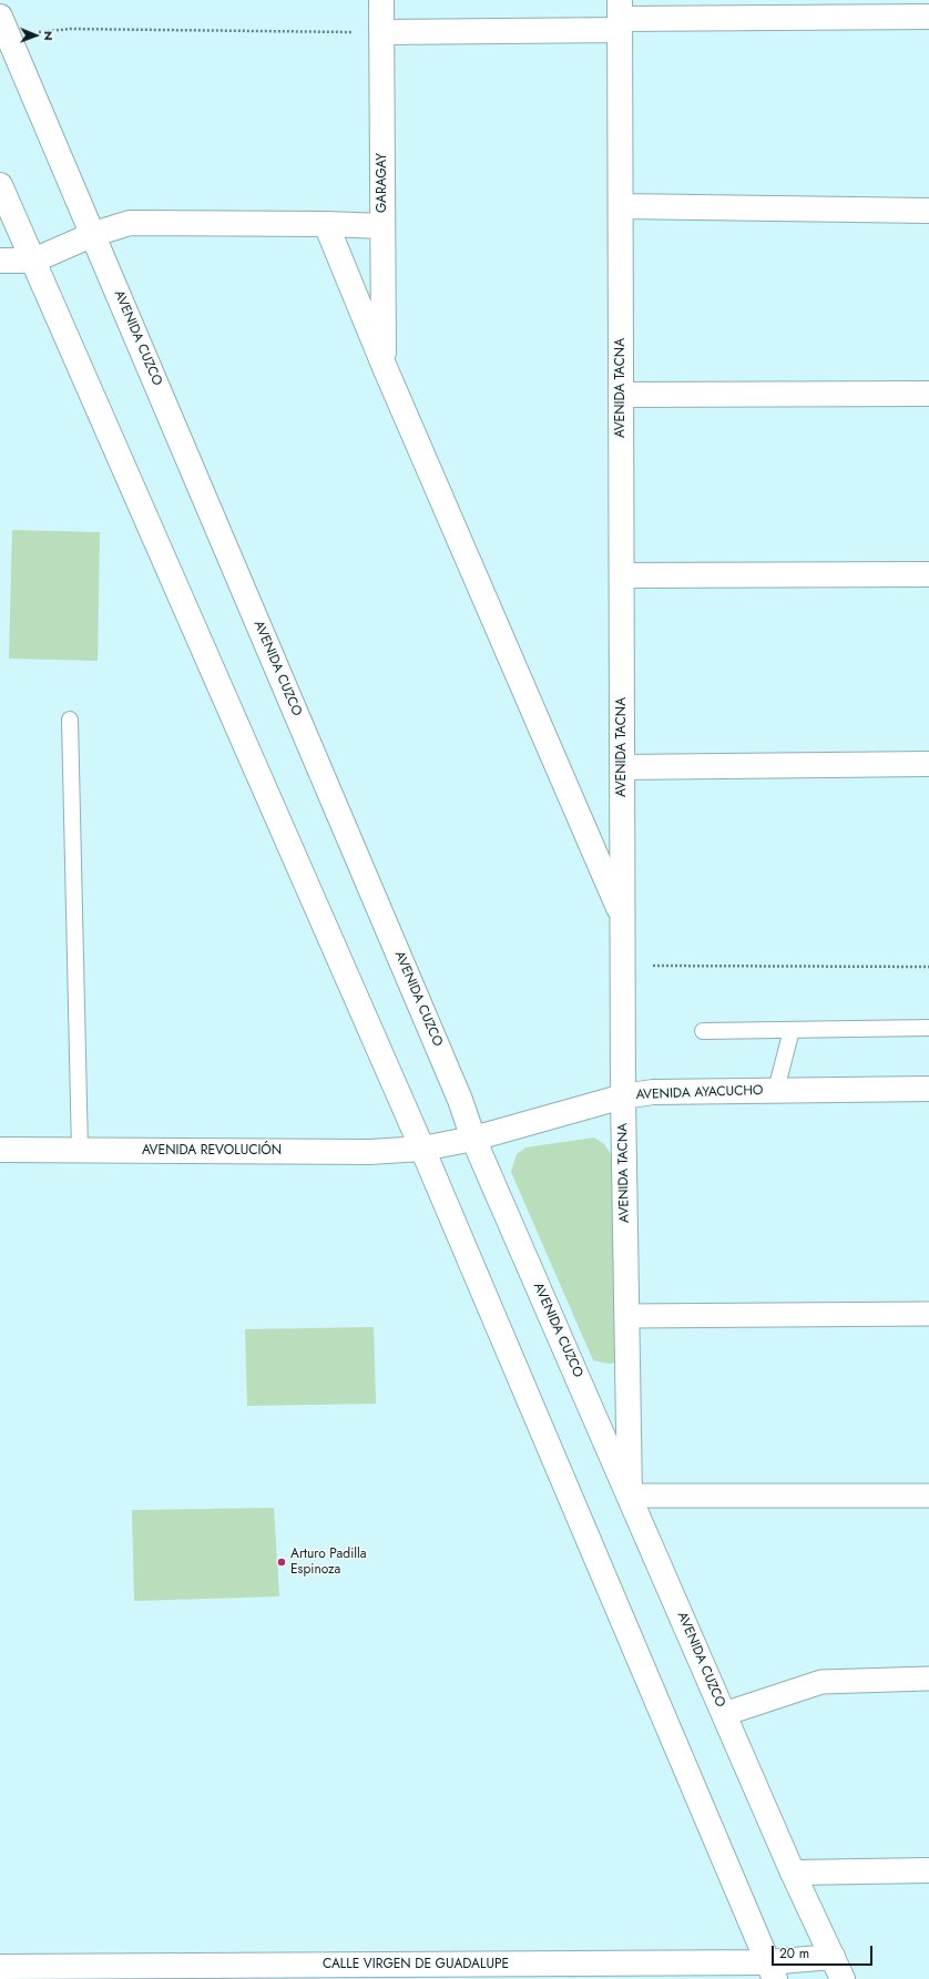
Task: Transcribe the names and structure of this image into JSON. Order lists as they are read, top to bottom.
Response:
{
  "streets": {
    "street": [
      "GARAGAY",
      "AVENIDA CUZCO",
      "AVENIDA TACNA",
      "AVENIDA AYACUCHO",
      "AVENIDA REVOLUCIÓN",
      "CALLE VIRGEN DE GUADALUPE"
    ]
  },
  "crossings": [
    ["AVENIDA CUZCO", "AVENIDA TACNA"],
    ["AVENIDA CUZCO", "AVENIDA AYACUCHO"],
    ["AVENIDA CUZCO", "CALLE VIRGEN DE GUADALUPE"],
    ["AVENIDA TACNA", "AVENIDA AYACUCHO"],
    ["AVENIDA AYACUCHO", "AVENIDA REVOLUCIÓN"]
  ],
  "places": ["Arturo Padilla Espinoza"],
  "scale_bar": "20 m",
  "north": "right"
}
